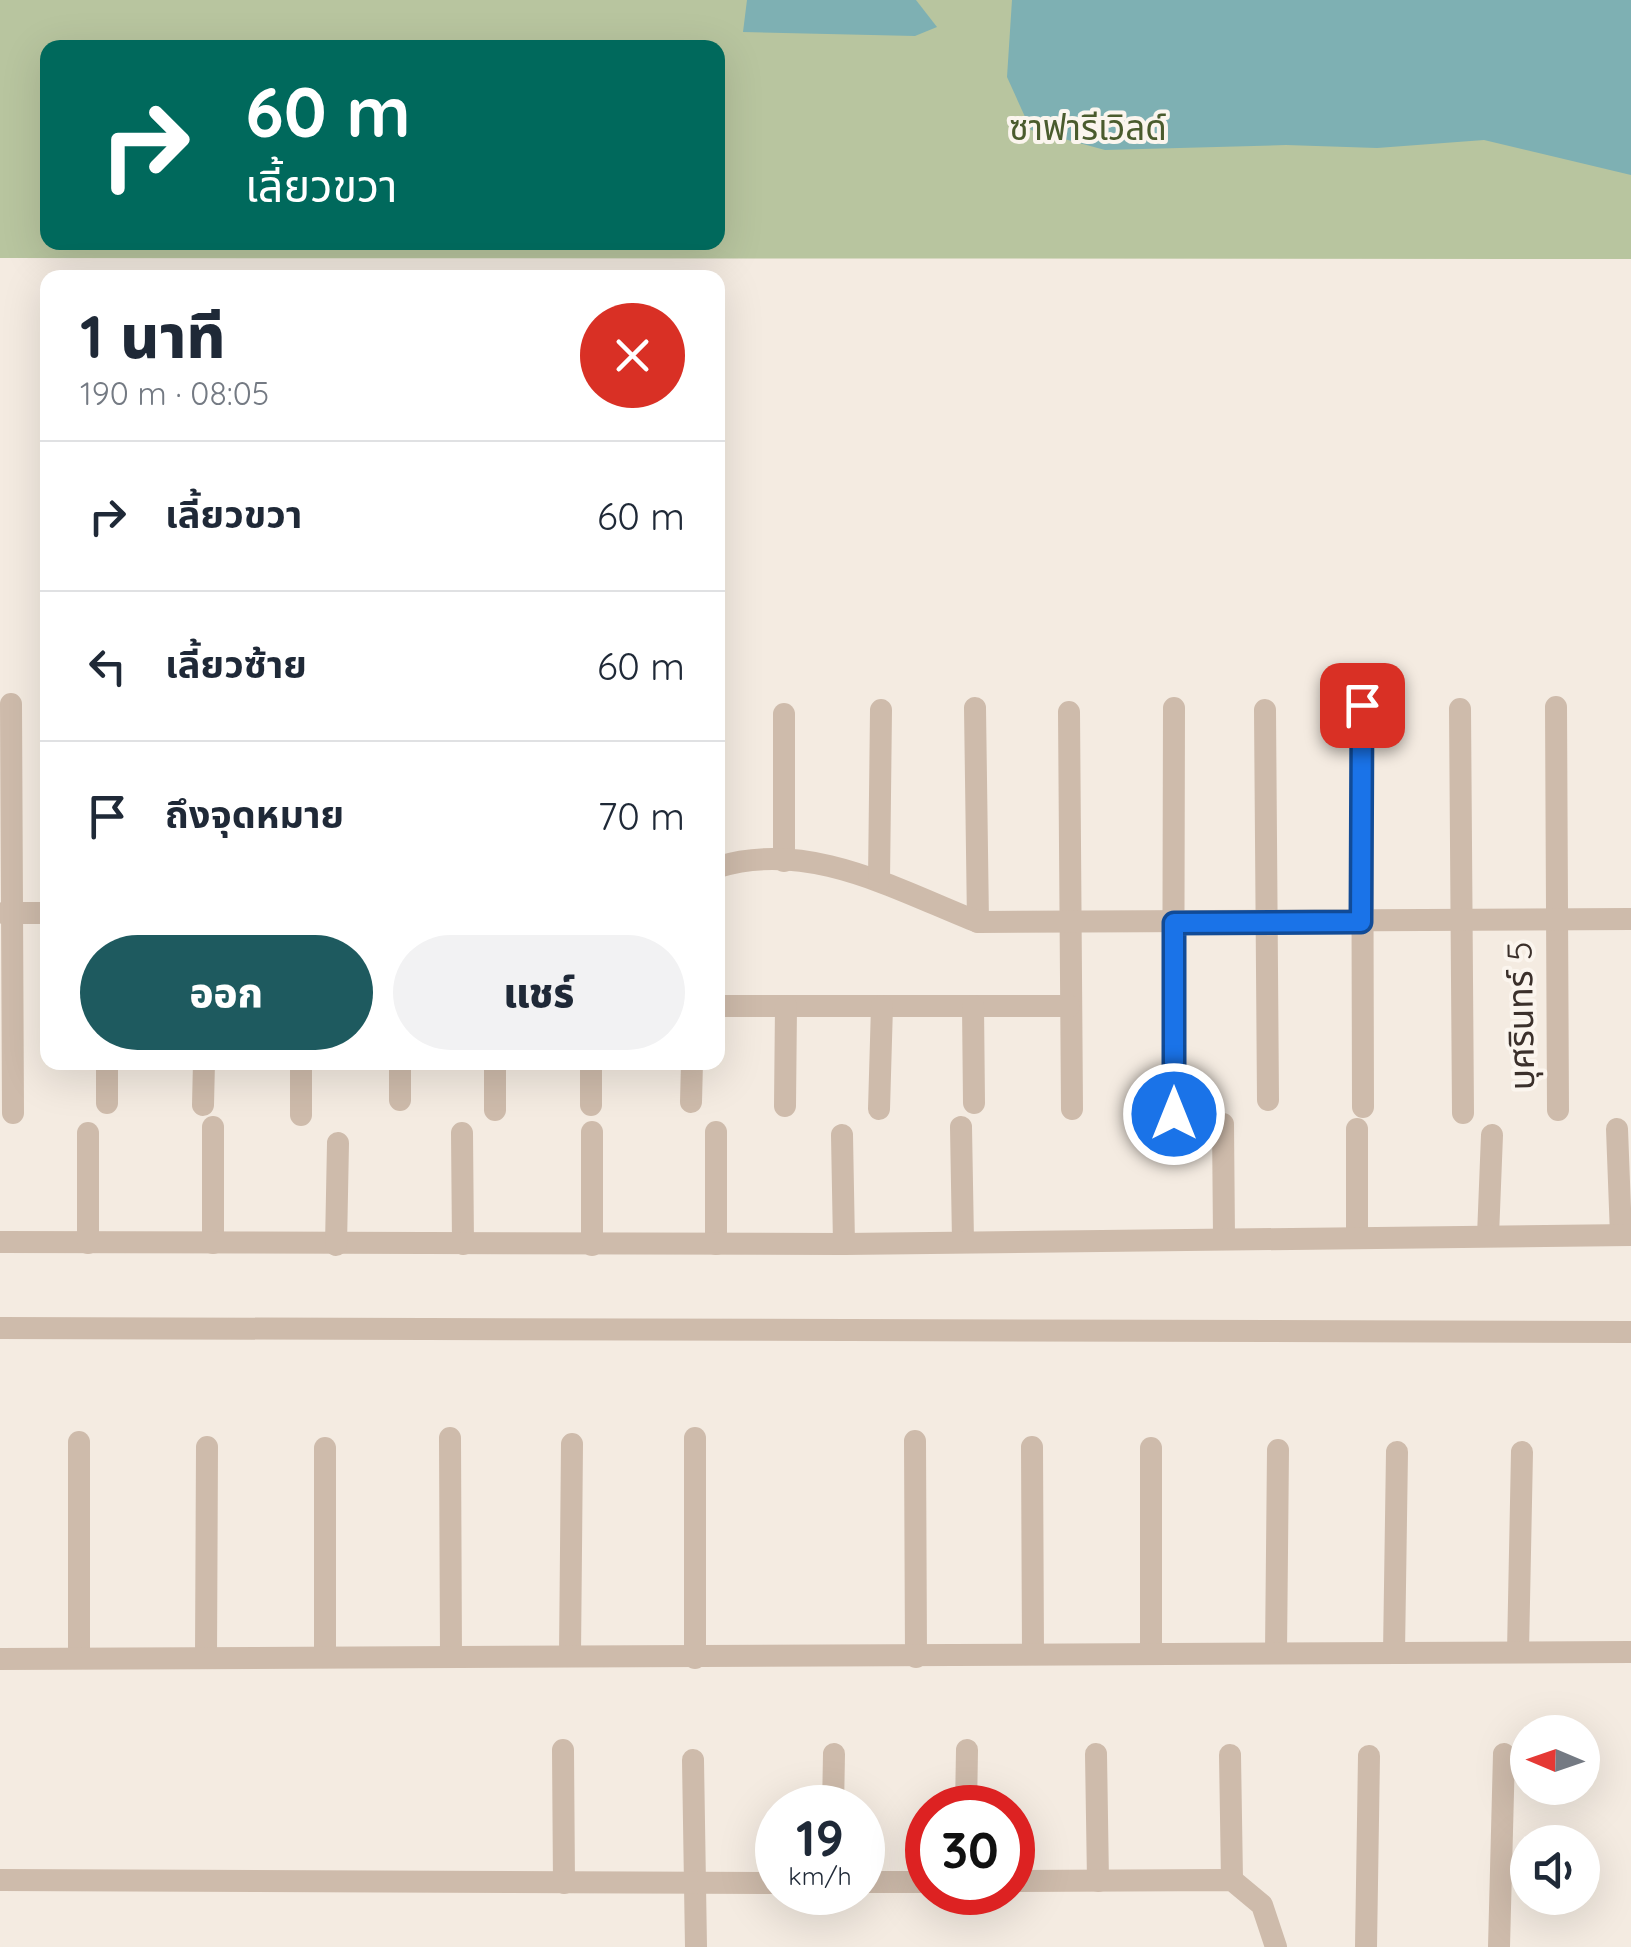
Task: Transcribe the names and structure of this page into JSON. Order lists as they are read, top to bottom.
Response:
{
  "streets": {
    "street": ["บุศรินทร์ 5"]
  },
  "parks": ["ซาฟารีเวิลด์"],
  "north": "left",
  "page": {
    "turn": ["60 m", "เลี้ยวขวา"],
    "heading": ["1 นาที", "190 m · 08:05"],
    "list": [
      {
        "name": "เลี้ยวขวา",
        "value": "60 m"
      },
      {
        "name": "เลี้ยวซ้าย",
        "value": "60 m"
      },
      {
        "name": "ถึงจุดหมาย",
        "value": "70 m"
      }
    ],
    "buttons": ["ออก", "แชร์"],
    "speed": "19 km/h",
    "limit": "30"
  }
}
